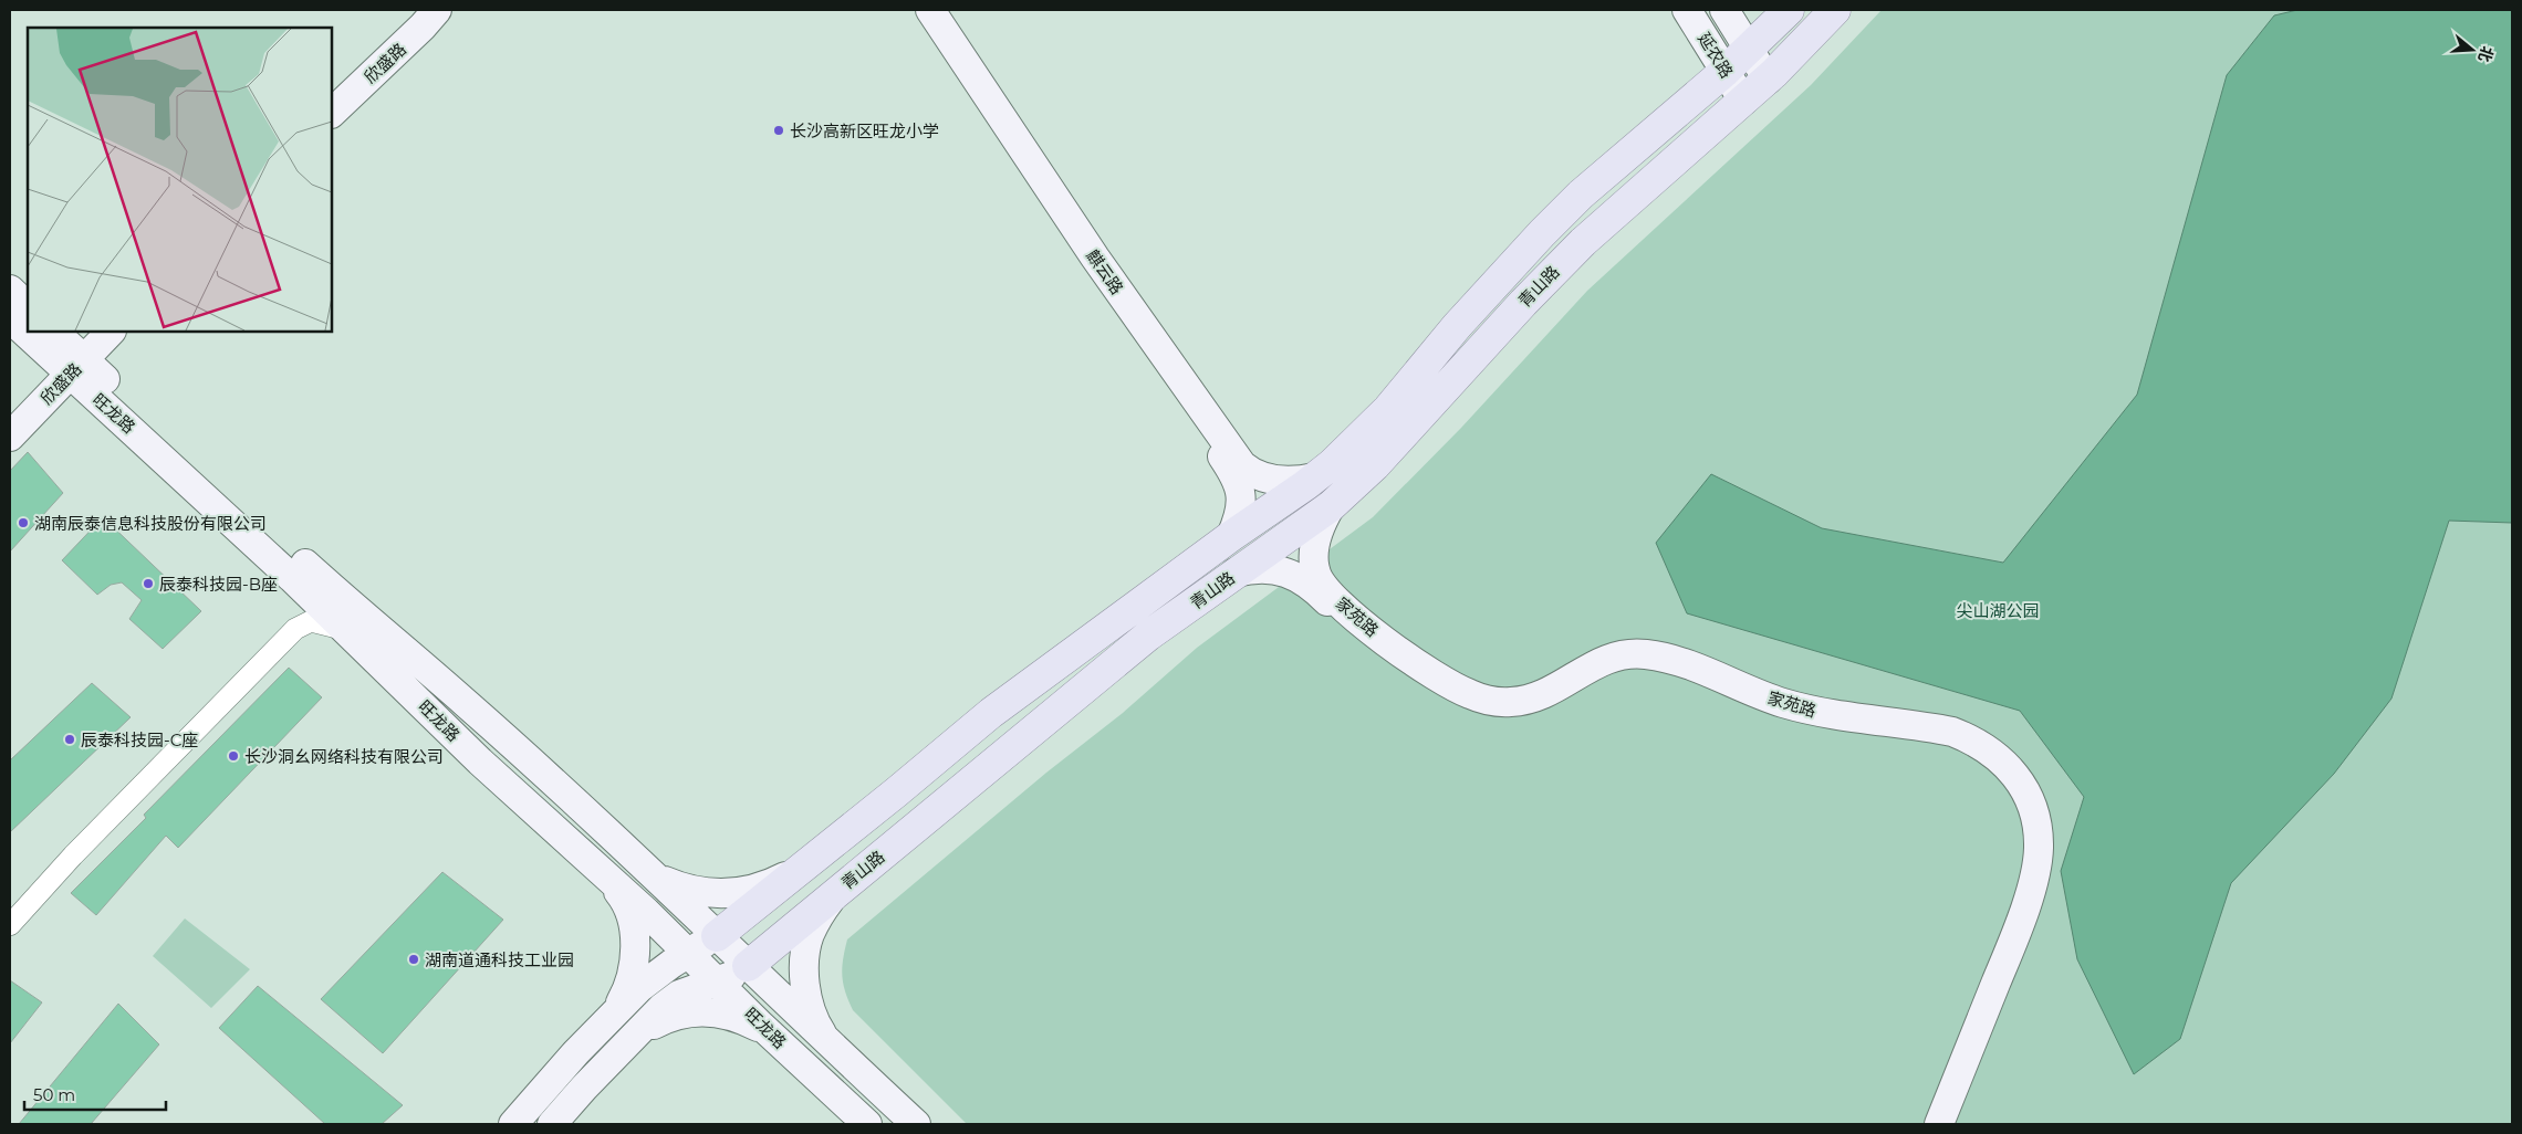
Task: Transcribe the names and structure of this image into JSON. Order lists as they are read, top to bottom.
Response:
{
  "streets": {
    "main road": ["青山路"],
    "street": [
      "延农路",
      "欣盛路",
      "麒云路",
      "旺龙路",
      "家苑路"
    ]
  },
  "crossings": [
    ["延农路", "青山路"],
    ["欣盛路", "旺龙路"],
    ["麒云路", "青山路"],
    ["青山路", "旺龙路"],
    ["青山路", "家苑路"]
  ],
  "parks": ["尖山湖公园"],
  "places": [
    "长沙高新区旺龙小学",
    "湖南辰泰信息科技股份有限公司",
    "辰泰科技园-B座",
    "辰泰科技园-C座",
    "长沙洞幺网络科技有限公司",
    "湖南道通科技工业园"
  ],
  "scale_bar": "50 m",
  "north": "right"
}
